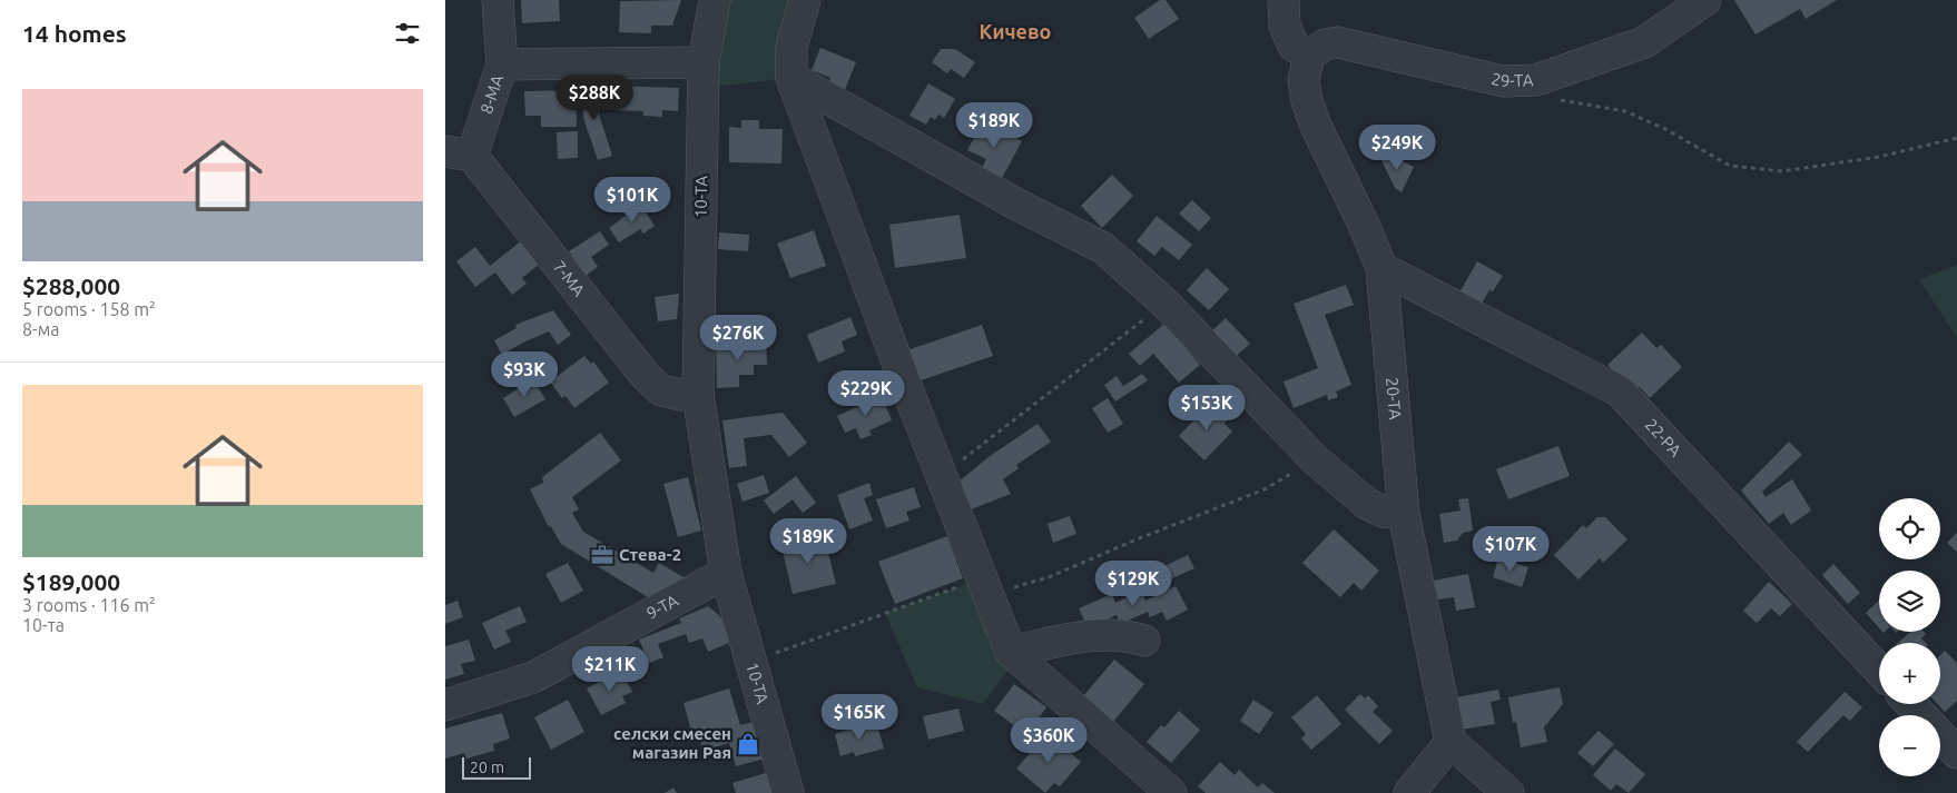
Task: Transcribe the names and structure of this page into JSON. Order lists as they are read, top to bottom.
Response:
{
  "streets": {
    "street": [
      "29-ТА",
      "8-МА",
      "10-ТА",
      "7-МА",
      "20-ТА",
      "22-РА",
      "9-ТА"
    ]
  },
  "crossings": [
    ["29-ТА", "20-ТА"],
    ["8-МА", "7-МА"],
    ["10-ТА", "7-МА"],
    ["10-ТА", "9-ТА"],
    ["20-ТА", "22-РА"]
  ],
  "districts": ["Кичево"],
  "places": {
    "office": ["Стева-2"],
    "shop": ["селски смесен магазин Рая"]
  },
  "scale_bar": "20 m",
  "page": {
    "heading": "14 homes",
    "list": [
      {
        "name": "$288,000",
        "note": "5 rooms · 158 m² · 8-ма"
      },
      {
        "name": "$189,000",
        "note": "3 rooms · 116 m² · 10-та"
      }
    ],
    "price": [
      "$288K",
      "$189K",
      "$249K",
      "$101K",
      "$276K",
      "$93K",
      "$229K",
      "$153K",
      "$189K",
      "$107K",
      "$129K",
      "$211K",
      "$165K",
      "$360K"
    ],
    "map_buttons": ["+", "−"],
    "scale": "20 m"
  }
}
